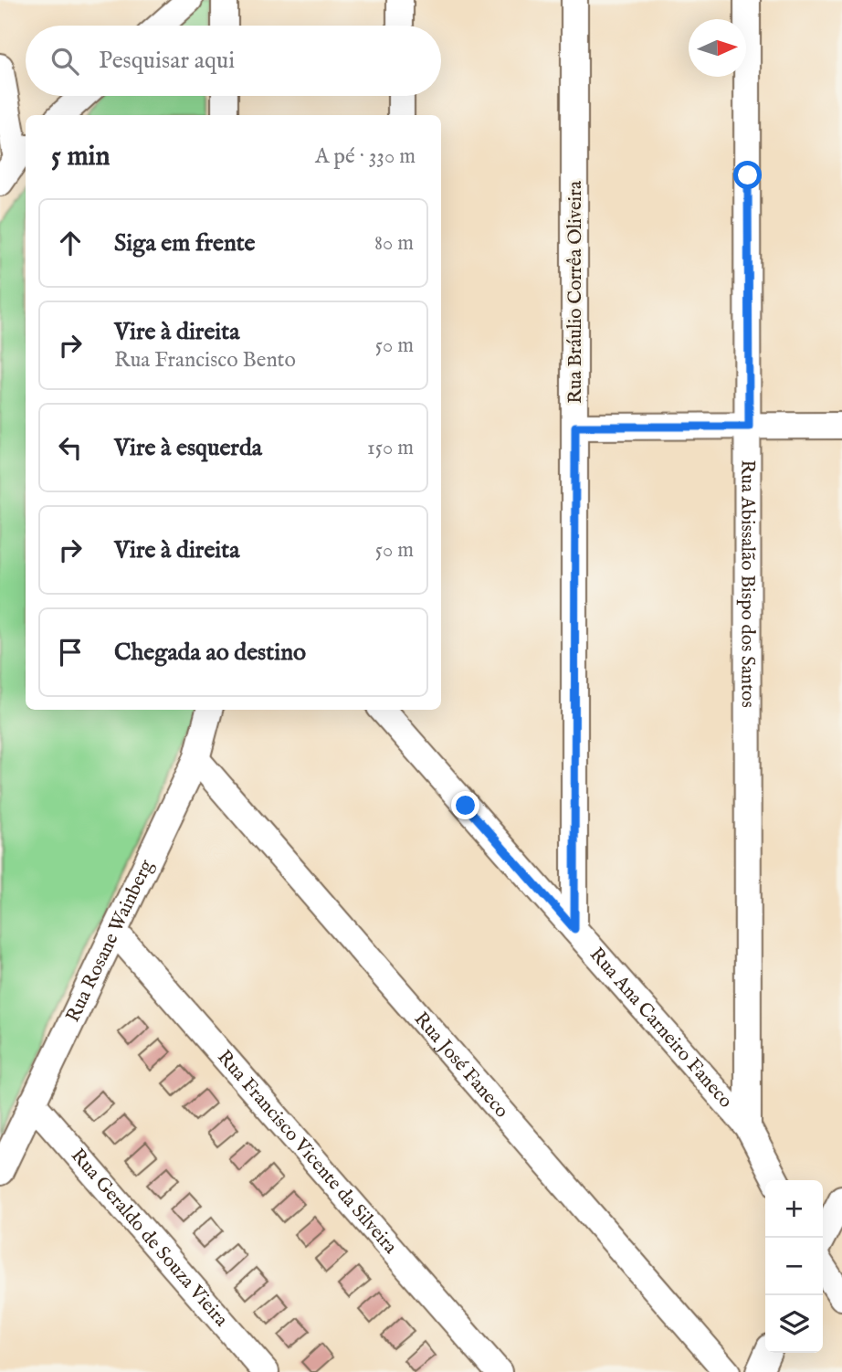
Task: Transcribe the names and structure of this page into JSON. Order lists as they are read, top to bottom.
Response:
{
  "streets": {
    "street": [
      "Rua Bráulio Corrêa Oliveira",
      "Rua Abissalão Bispo dos Santos",
      "Rua Rosane Wainberg",
      "Rua Ana Carneiro Faneco",
      "Rua José Faneco",
      "Rua Francisco Vicente da Silveira",
      "Rua Geraldo de Souza Vieira"
    ]
  },
  "crossings": [
    ["Rua Bráulio Corrêa Oliveira", "Rua Ana Carneiro Faneco"],
    ["Rua Abissalão Bispo dos Santos", "Rua Ana Carneiro Faneco"],
    ["Rua Rosane Wainberg", "Rua José Faneco"],
    ["Rua Rosane Wainberg", "Rua Francisco Vicente da Silveira"],
    ["Rua Rosane Wainberg", "Rua Geraldo de Souza Vieira"]
  ],
  "north": "right",
  "page": {
    "search": "Pesquisar aqui",
    "heading": ["5 min", "A pé · 330 m"],
    "list": [
      ["Siga em frente", "80 m"],
      ["Vire à direita", "Rua Francisco Bento", "50 m"],
      ["Vire à esquerda", "150 m"],
      ["Vire à direita", "50 m"],
      "Chegada ao destino"
    ],
    "map_buttons": ["+", "−"]
  }
}
